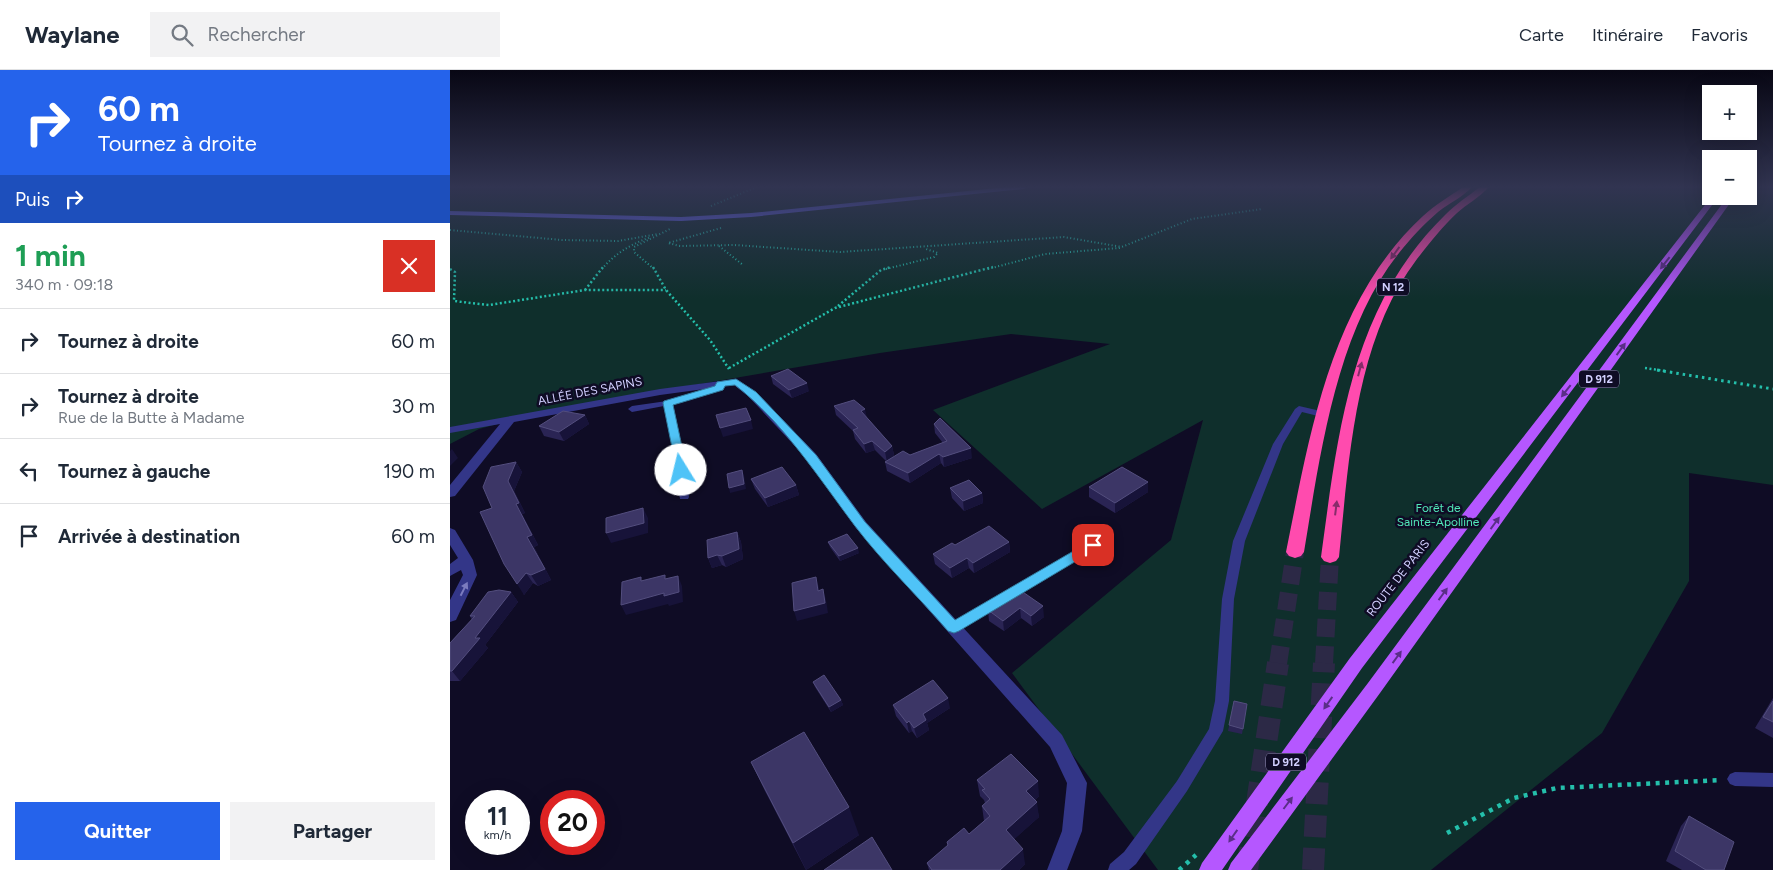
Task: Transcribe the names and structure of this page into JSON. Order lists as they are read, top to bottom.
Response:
{
  "streets": {
    "highway": ["N 12"],
    "main road": ["D 912", "ROUTE DE PARIS"],
    "street": ["ALLÉE DES SAPINS"]
  },
  "parks": ["Forêt de Sainte-Apolline"],
  "page": {
    "header": "Waylane",
    "search": "Rechercher",
    "nav": ["Carte", "Itinéraire", "Favoris"],
    "turn": ["60 m", "Tournez à droite"],
    "map_buttons": ["+", "−"],
    "then": "Puis",
    "heading": ["1 min", "340 m · 09:18"],
    "list": [
      {
        "name": "Tournez à droite",
        "value": "60 m"
      },
      {
        "name": "Tournez à droite",
        "note": "Rue de la Butte à Madame",
        "value": "30 m"
      },
      {
        "name": "Tournez à gauche",
        "value": "190 m"
      },
      {
        "name": "Arrivée à destination",
        "value": "60 m"
      }
    ],
    "speed": "11 km/h",
    "limit": "20",
    "buttons": ["Quitter", "Partager"]
  }
}
